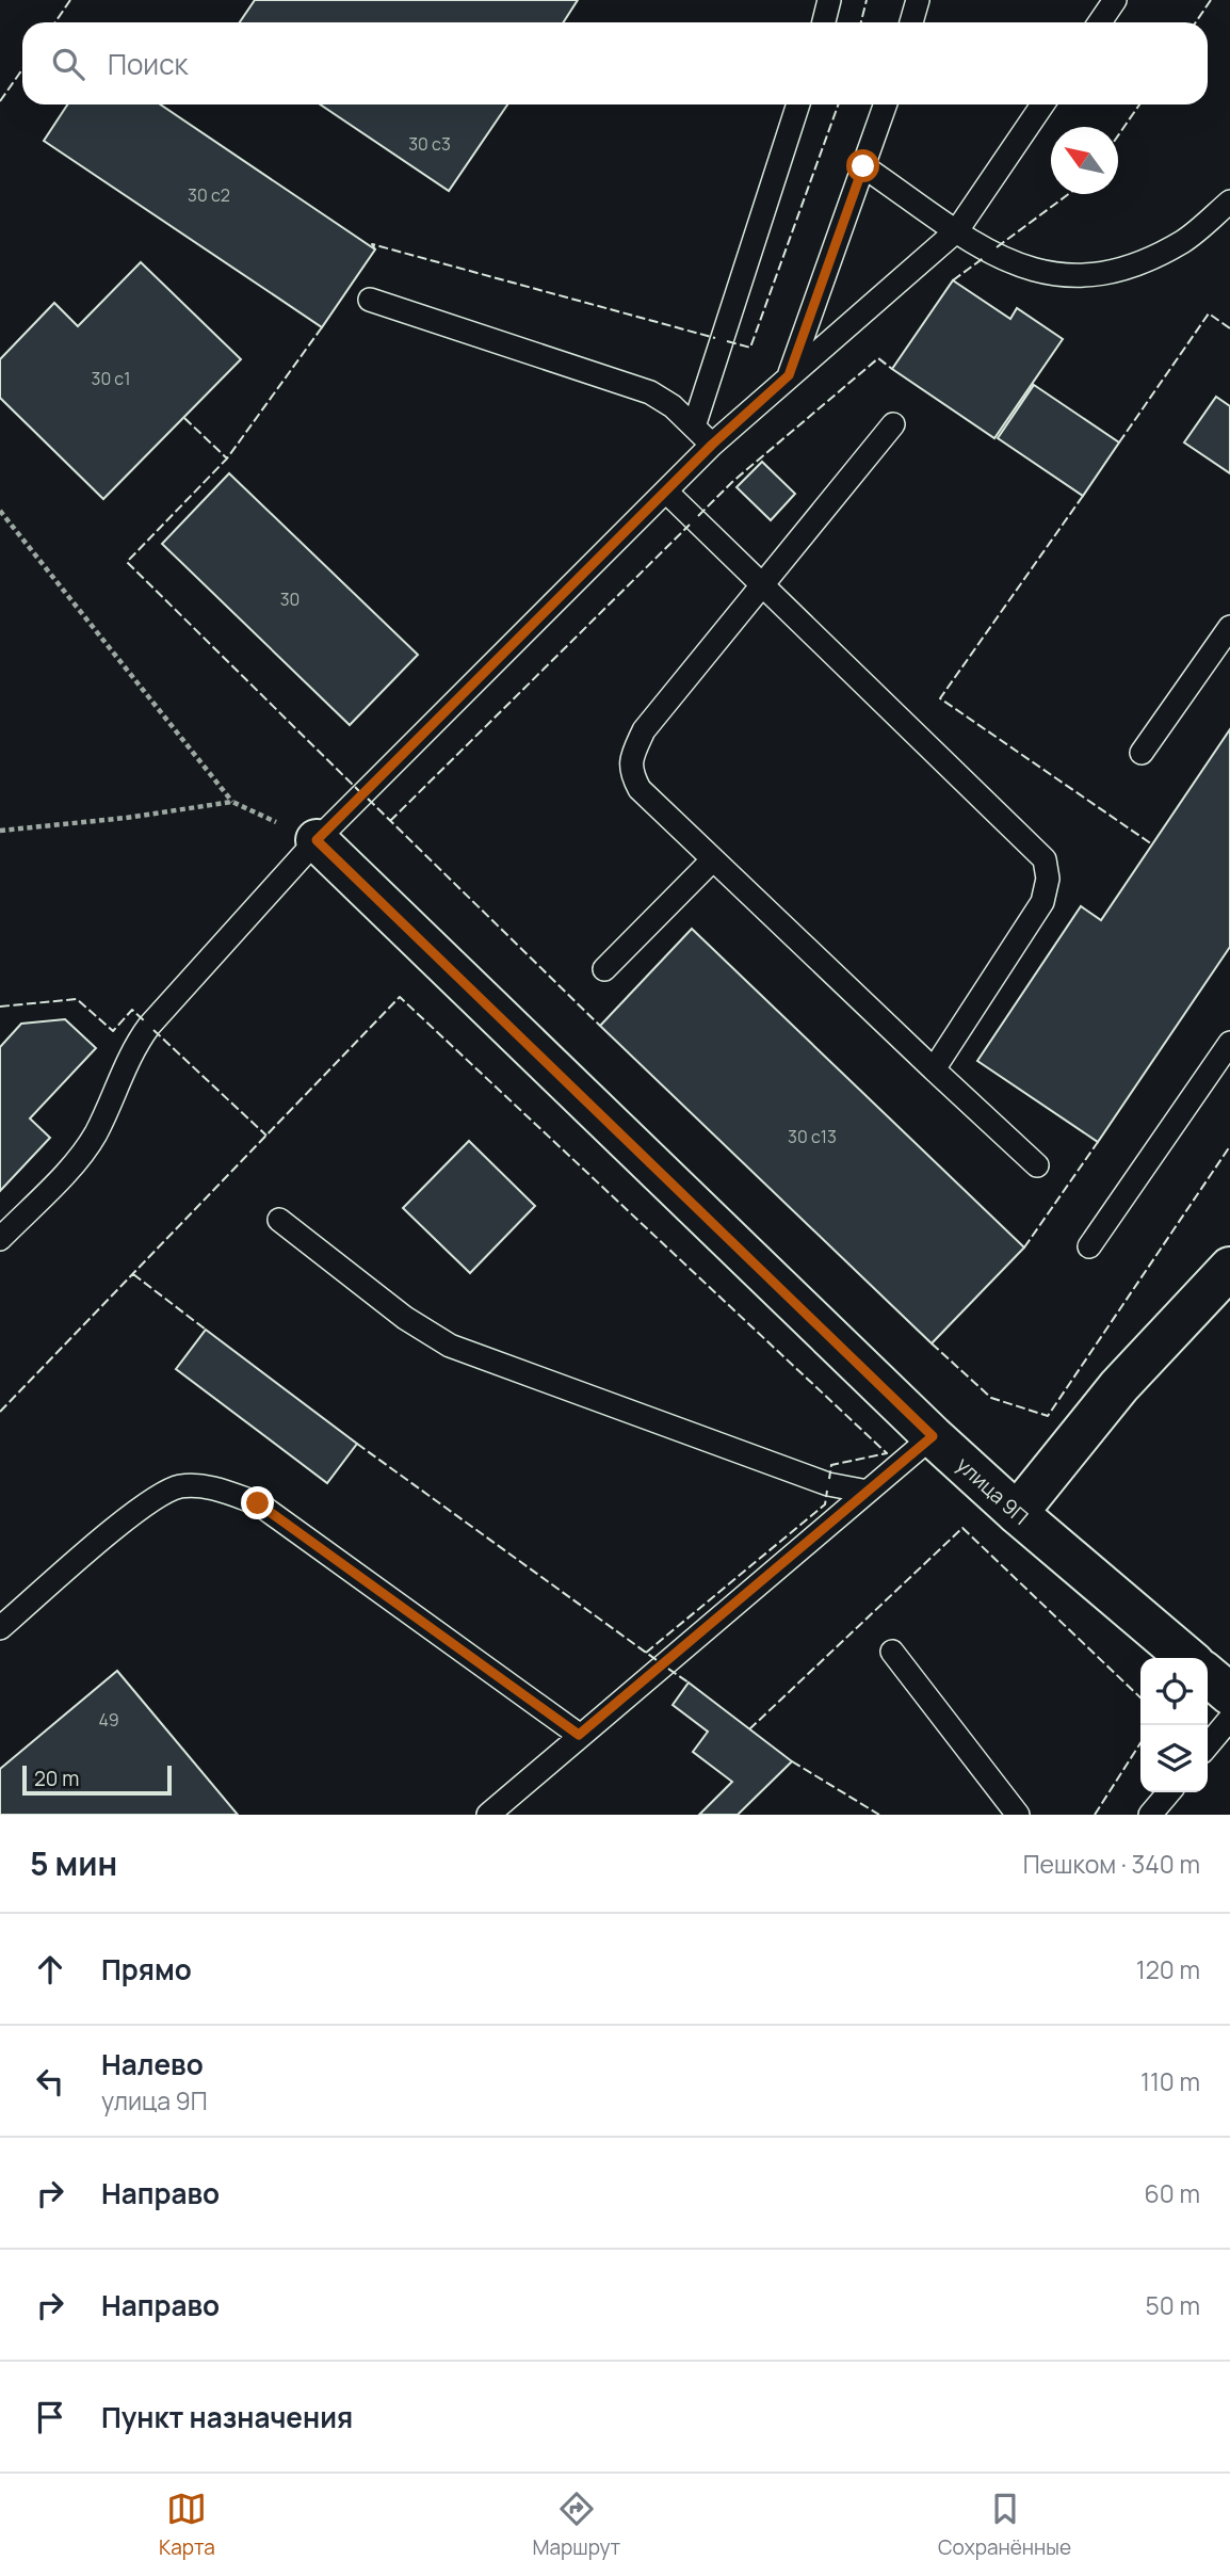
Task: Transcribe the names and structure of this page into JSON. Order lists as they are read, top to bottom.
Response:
{
  "streets": {
    "street": ["улица 9П"]
  },
  "house_numbers": [
    "30 с3",
    "30 с2",
    "30 с1",
    "30",
    "30 с13",
    "49"
  ],
  "scale_bar": "20 m",
  "north": "top left",
  "page": {
    "search": "Поиск",
    "scale": "20 m",
    "heading": ["5 мин", "Пешком · 340 m"],
    "list": [
      ["Прямо", "120 m"],
      ["Налево", "улица 9П", "110 m"],
      ["Направо", "60 m"],
      ["Направо", "50 m"],
      "Пункт назначения"
    ],
    "nav": ["Карта", "Маршрут", "Сохранённые"]
  }
}
